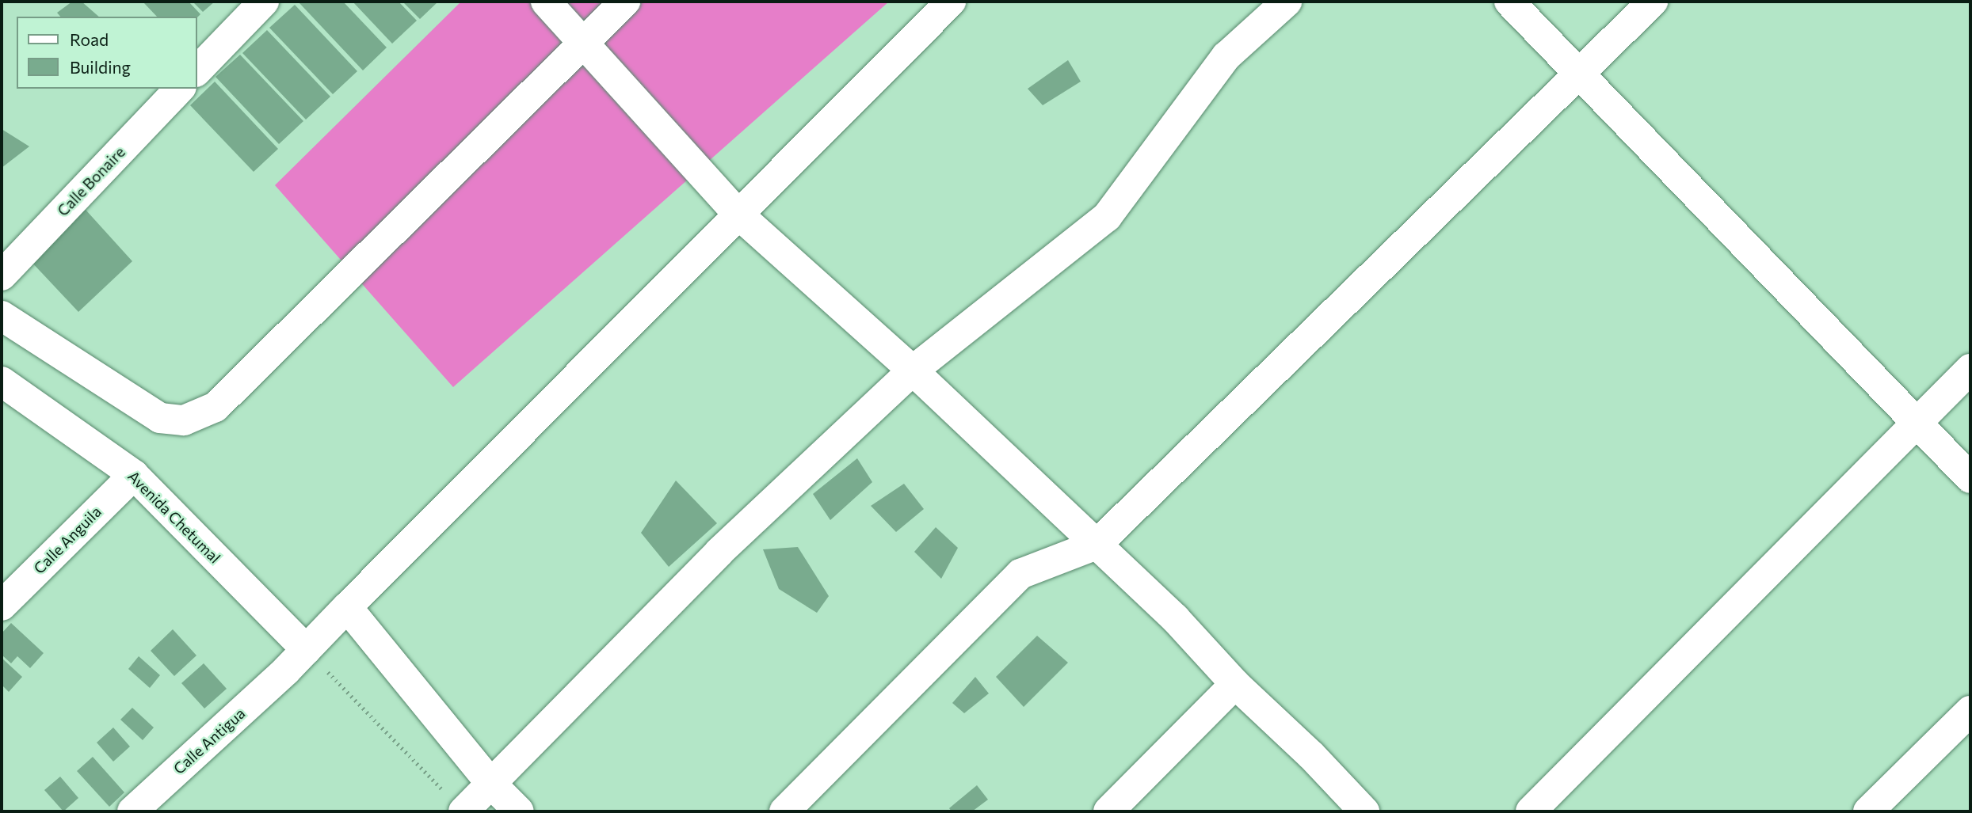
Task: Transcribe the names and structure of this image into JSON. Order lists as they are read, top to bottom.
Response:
{
  "streets": {
    "street": [
      "Calle Bonaire",
      "Avenida Chetumal",
      "Calle Anguila",
      "Calle Antigua"
    ]
  },
  "crossings": [
    ["Avenida Chetumal", "Calle Anguila"],
    ["Avenida Chetumal", "Calle Antigua"]
  ],
  "legend": ["Road", "Building"]
}
